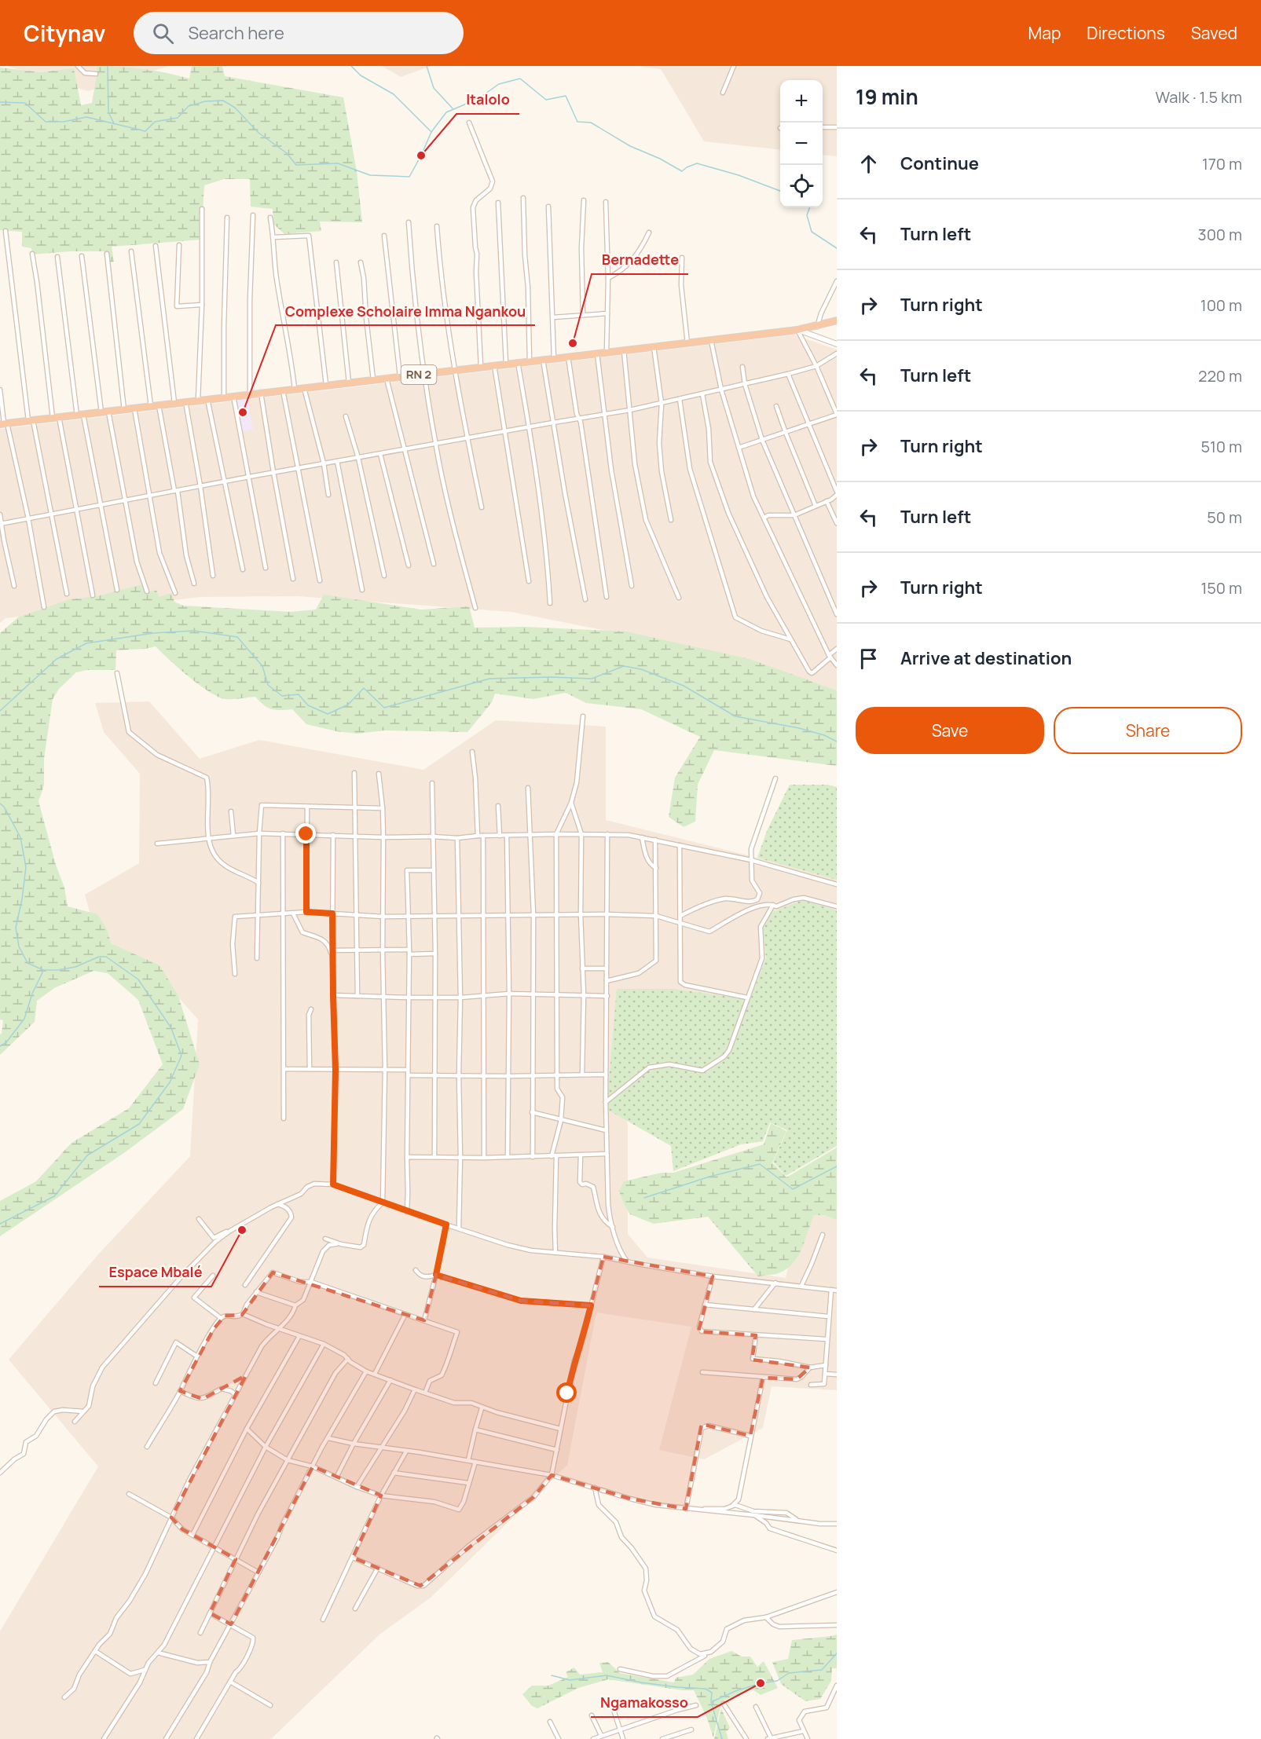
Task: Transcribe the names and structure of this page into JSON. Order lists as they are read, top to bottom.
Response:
{
  "streets": {
    "highway": ["RN 2"]
  },
  "places": [
    "Italolo",
    "Bernadette",
    "Complexe Scholaire Imma Ngankou",
    "Espace Mbalé",
    "Ngamakosso"
  ],
  "page": {
    "header": "Citynav",
    "search": "Search here",
    "nav": ["Map", "Directions", "Saved"],
    "heading": ["19 min", "Walk · 1.5 km"],
    "map_buttons": ["+", "−"],
    "list": [
      ["Continue", "170 m"],
      ["Turn left", "300 m"],
      ["Turn right", "100 m"],
      ["Turn left", "220 m"],
      ["Turn right", "510 m"],
      ["Turn left", "50 m"],
      ["Turn right", "150 m"],
      "Arrive at destination"
    ],
    "buttons": ["Save", "Share"]
  }
}
